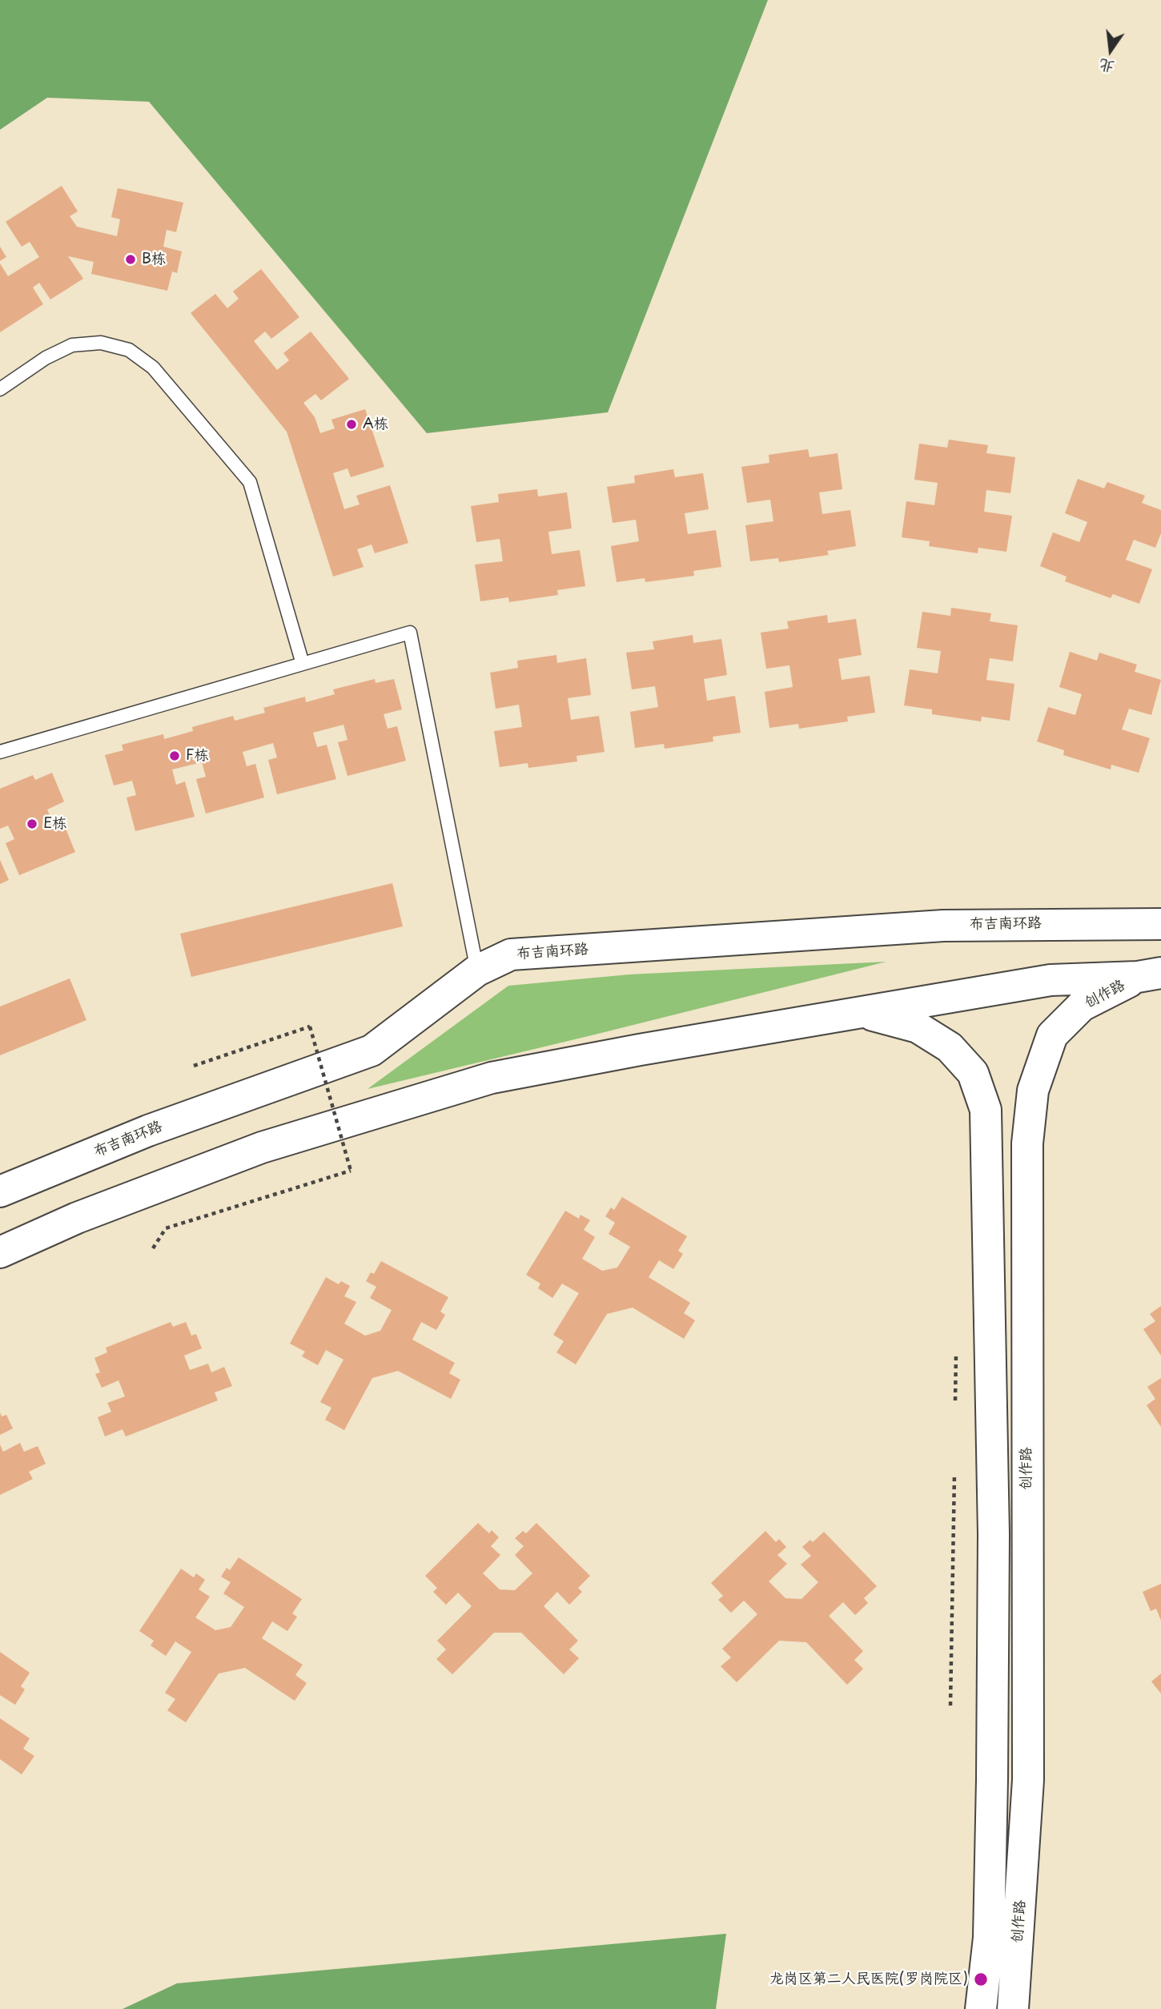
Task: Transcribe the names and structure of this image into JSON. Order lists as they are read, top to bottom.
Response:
{
  "streets": {
    "street": ["布吉南环路", "创作路"]
  },
  "places": [
    "B栋",
    "A栋",
    "F栋",
    "E栋",
    "龙岗区第二人民医院(罗岗院区)"
  ],
  "north": "bottom"
}
